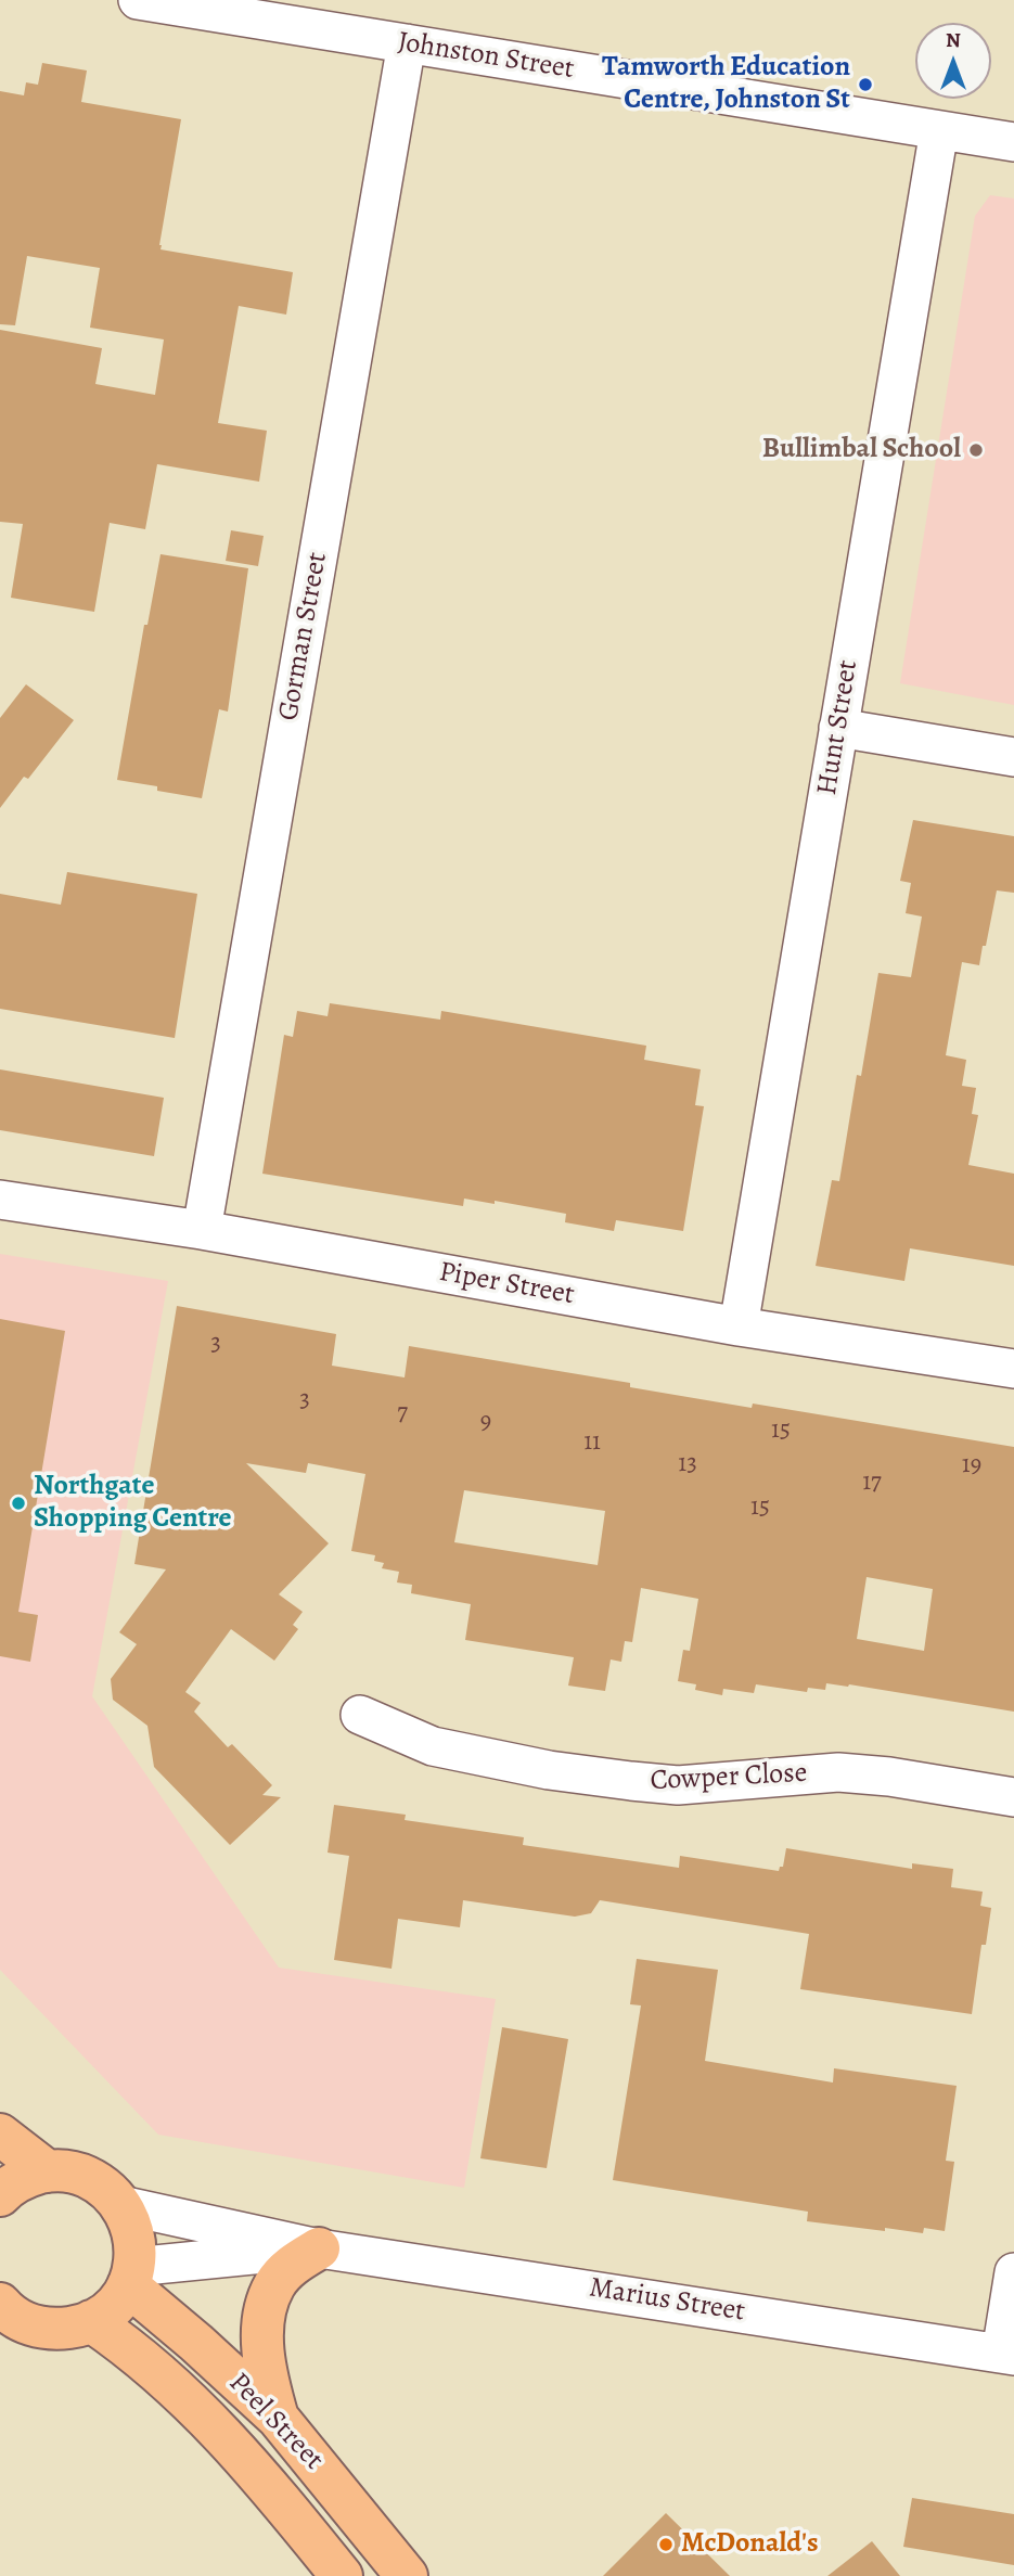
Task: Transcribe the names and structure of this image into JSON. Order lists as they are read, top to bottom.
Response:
{
  "streets": {
    "main road": ["Peel Street"],
    "street": [
      "Johnston Street",
      "Gorman Street",
      "Hunt Street",
      "Piper Street",
      "Cowper Close",
      "Marius Street"
    ]
  },
  "crossings": [
    ["Johnston Street", "Gorman Street"],
    ["Johnston Street", "Hunt Street"],
    ["Gorman Street", "Piper Street"],
    ["Hunt Street", "Piper Street"],
    ["Marius Street", "Peel Street"]
  ],
  "places": [
    "Tamworth Education Centre, Johnston St",
    "Bullimbal School",
    "Northgate Shopping Centre",
    "McDonald's"
  ],
  "house_numbers": [
    "3",
    "3",
    "7",
    "9",
    "15",
    "11",
    "13",
    "19",
    "17",
    "15"
  ],
  "north": "top"
}
